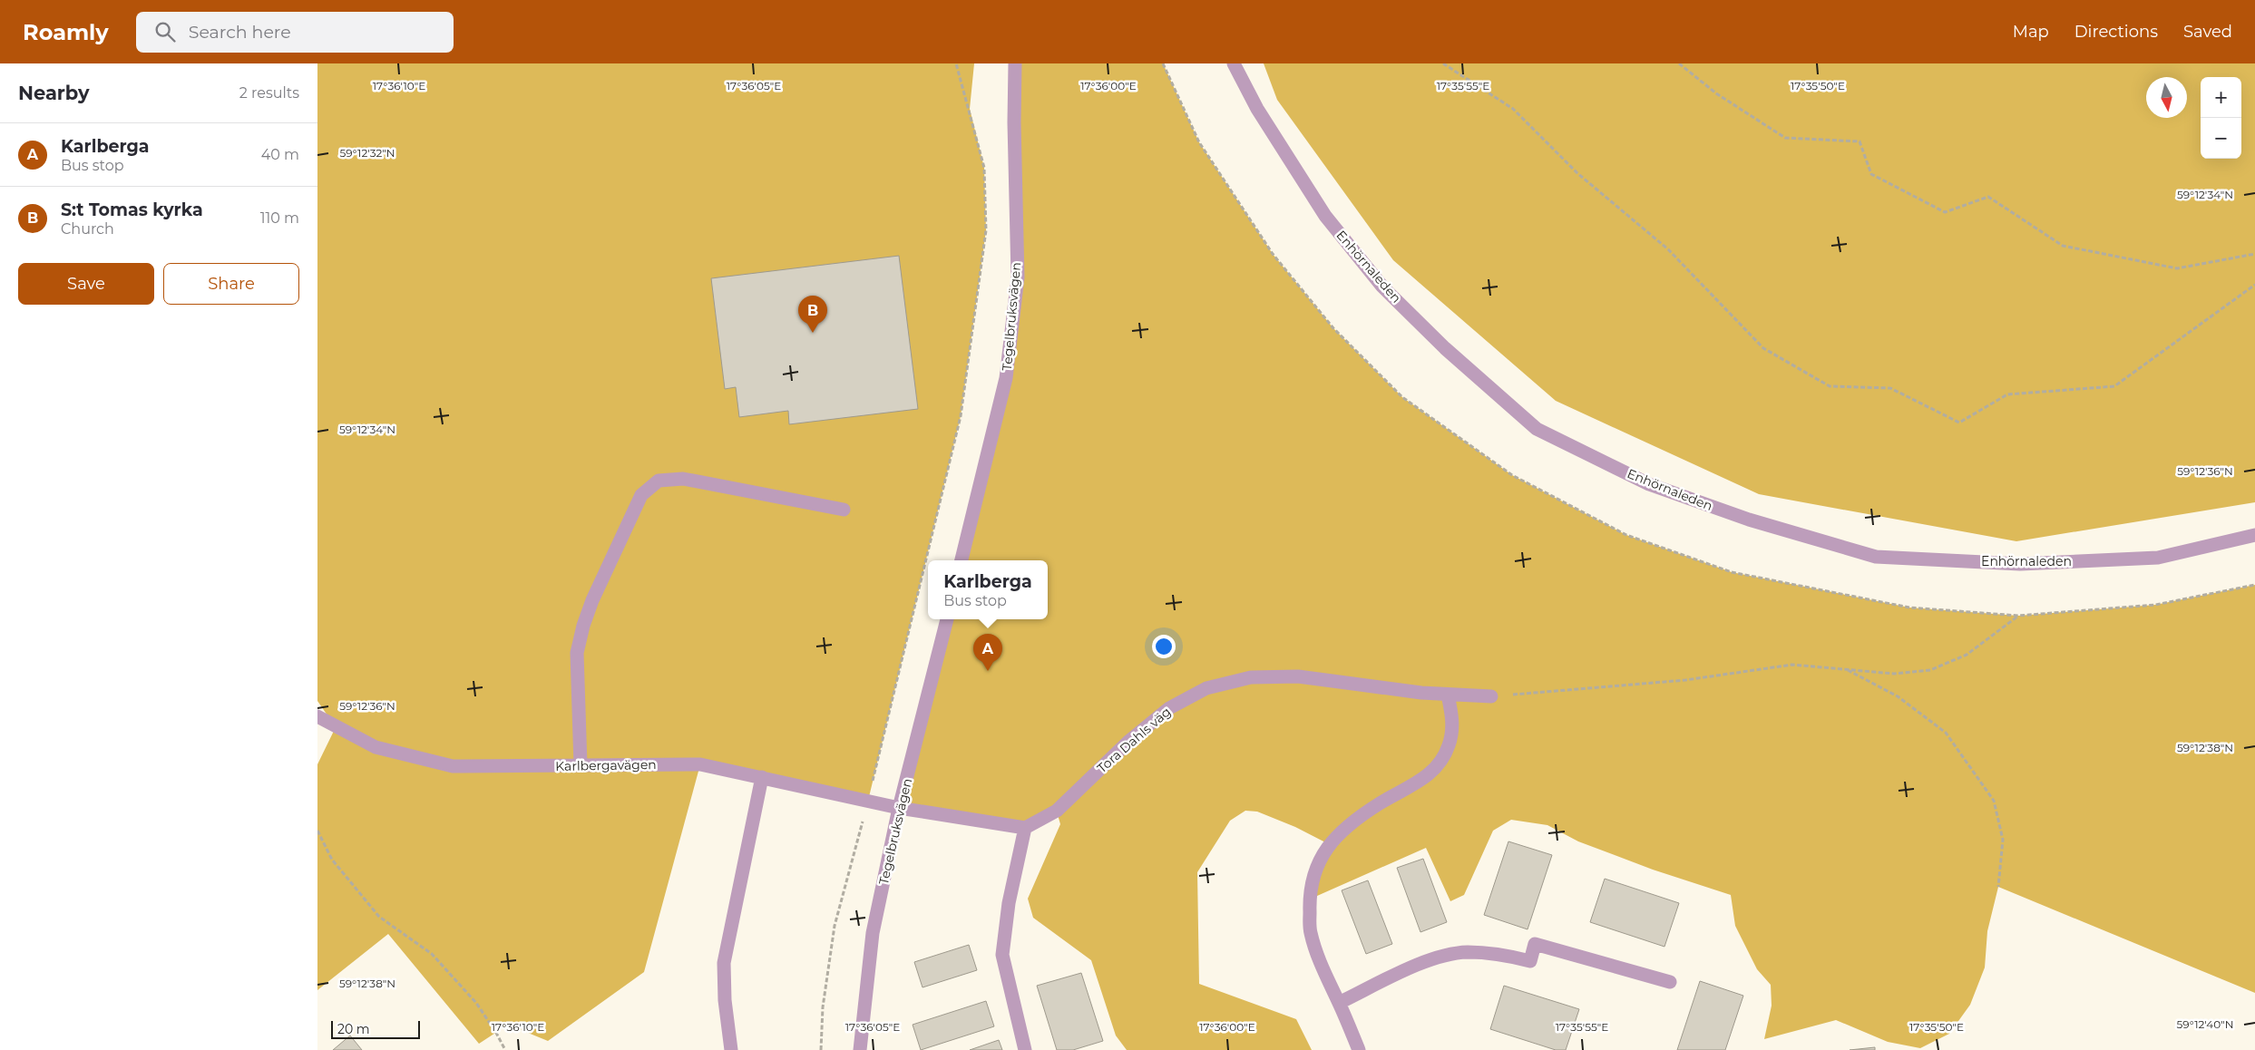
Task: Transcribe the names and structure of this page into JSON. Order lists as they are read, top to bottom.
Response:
{
  "streets": {
    "street": [
      "Enhörnaleden",
      "Tegelbruksvägen",
      "Tora Dahls väg",
      "Karlbergavägen"
    ]
  },
  "crossings": [
    ["Tegelbruksvägen", "Karlbergavägen"]
  ],
  "scale_bar": "20 m",
  "north": "bottom",
  "page": {
    "header": "Roamly",
    "search": "Search here",
    "nav": ["Map", "Directions", "Saved"],
    "heading": ["Nearby", "2 results"],
    "map_buttons": ["+", "−"],
    "list": [
      {
        "mark": "A",
        "name": "Karlberga",
        "note": "Bus stop",
        "value": "40 m"
      },
      {
        "mark": "B",
        "name": "S:t Tomas kyrka",
        "note": "Church",
        "value": "110 m"
      }
    ],
    "buttons": ["Save", "Share"],
    "pins": ["B", "A"],
    "popup": ["Karlberga", "Bus stop"],
    "scale": "20 m"
  },
  "coordinates": [
    "17°36'10\"E",
    "17°36'05\"E",
    "17°36'00\"E",
    "17°35'55\"E",
    "17°35'50\"E",
    "59°12'32\"N",
    "59°12'34\"N",
    "59°12'36\"N",
    "59°12'38\"N",
    "59°12'40\"N"
  ]
}
